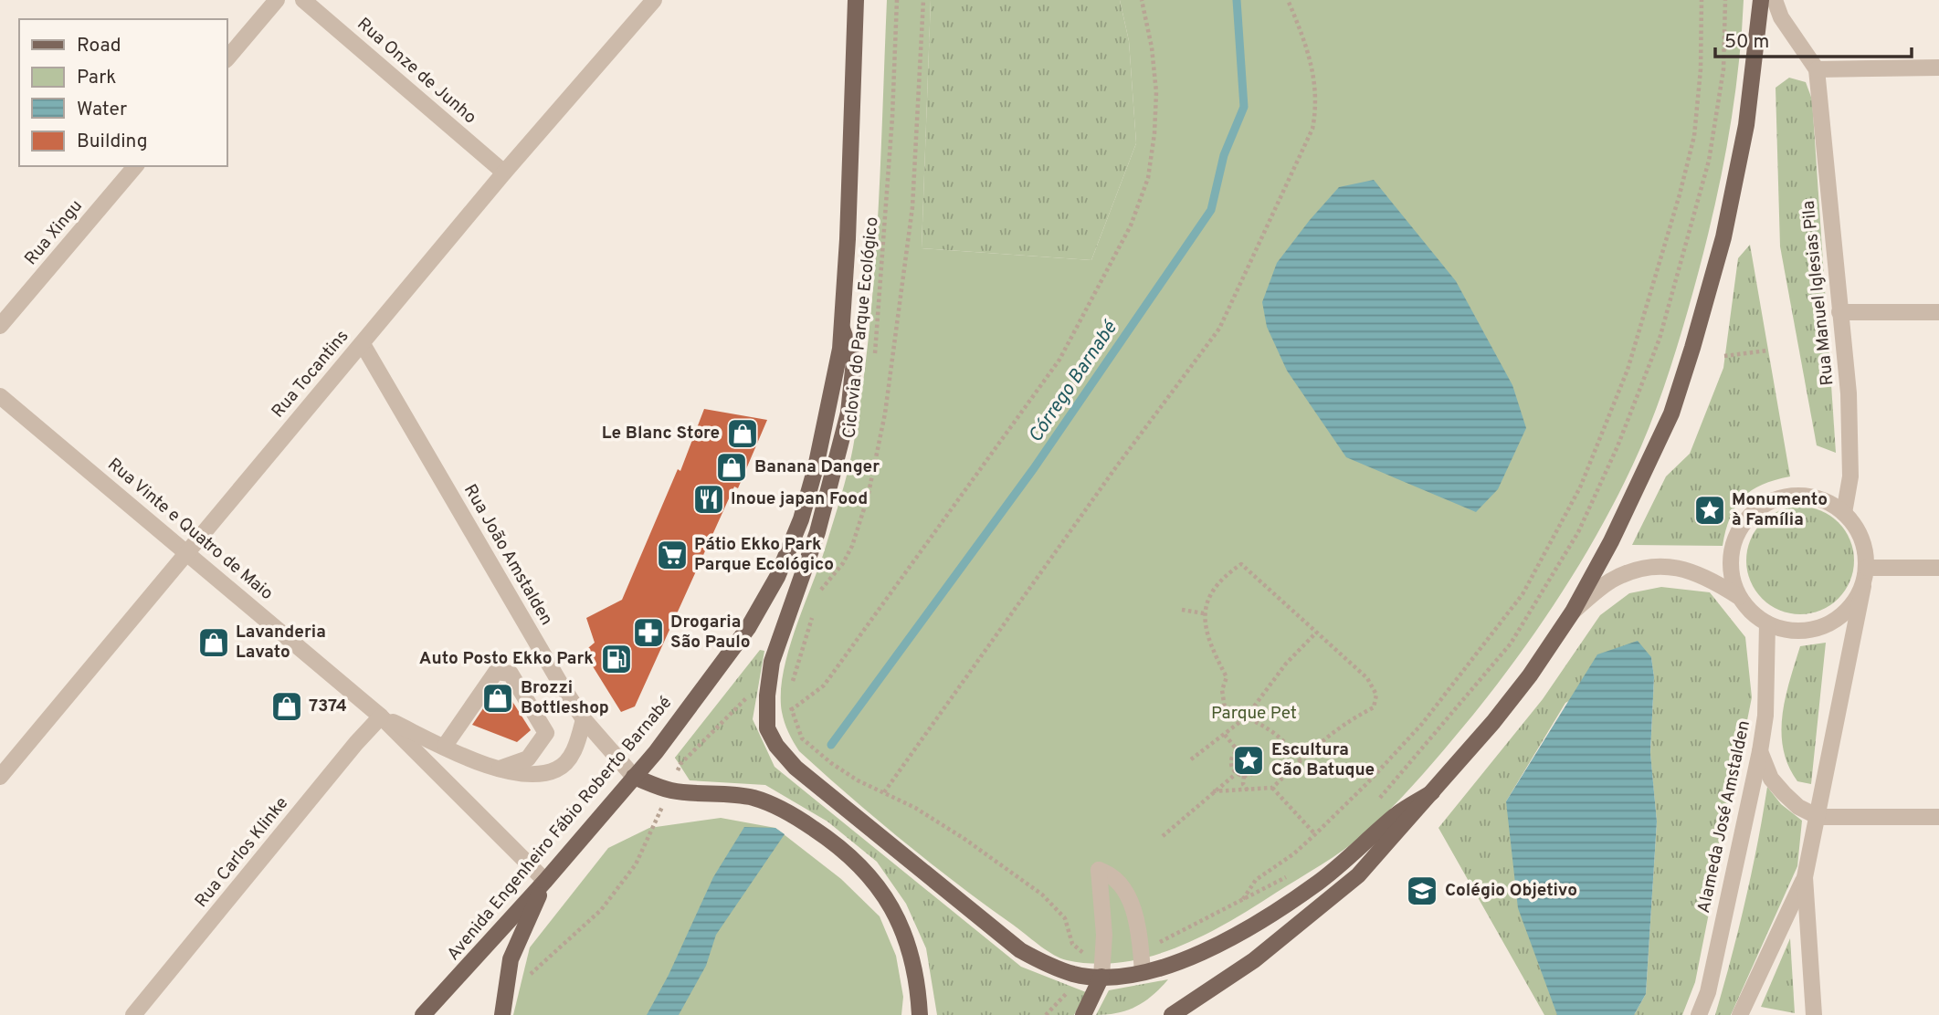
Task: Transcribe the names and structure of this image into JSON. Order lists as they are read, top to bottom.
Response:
{
  "streets": {
    "main road": ["Avenida Engenheiro Fábio Roberto Barnabé"],
    "street": [
      "Rua Onze de Junho",
      "Rua Xingu",
      "Rua Manuel Iglesias Pila",
      "Rua Tocantins",
      "Rua Vinte e Quatro de Maio",
      "Rua João Amstalden",
      "Alameda José Amstalden",
      "Rua Carlos Klinke"
    ],
    "path": ["Ciclovia do Parque Ecológico"]
  },
  "crossings": [
    ["Rua Onze de Junho", "Rua Tocantins"],
    ["Rua Manuel Iglesias Pila", "Alameda José Amstalden"],
    ["Rua Tocantins", "Rua Vinte e Quatro de Maio"],
    ["Rua Tocantins", "Rua João Amstalden"],
    ["Rua Vinte e Quatro de Maio", "Avenida Engenheiro Fábio Roberto Barnabé"],
    ["Rua Vinte e Quatro de Maio", "Rua Carlos Klinke"],
    ["Rua João Amstalden", "Avenida Engenheiro Fábio Roberto Barnabé"]
  ],
  "water": ["Córrego Barnabé"],
  "parks": ["Parque Pet"],
  "places": {
    "shop": [
      "Le Blanc Store",
      "Banana Danger",
      "Lavanderia Lavato",
      "Brozzi Bottleshop",
      "7374"
    ],
    "restaurant": ["Inoue japan Food"],
    "place": ["Monumento à Família", "Escultura Cão Batuque"],
    "supermarket": ["Pátio Ekko Park Parque Ecológico"],
    "pharmacy": ["Drogaria São Paulo"],
    "fuel station": ["Auto Posto Ekko Park"],
    "school or university": ["Colégio Objetivo"]
  },
  "legend": [
    "Road",
    "Park",
    "Water",
    "Building"
  ],
  "scale_bar": "50 m"
}
